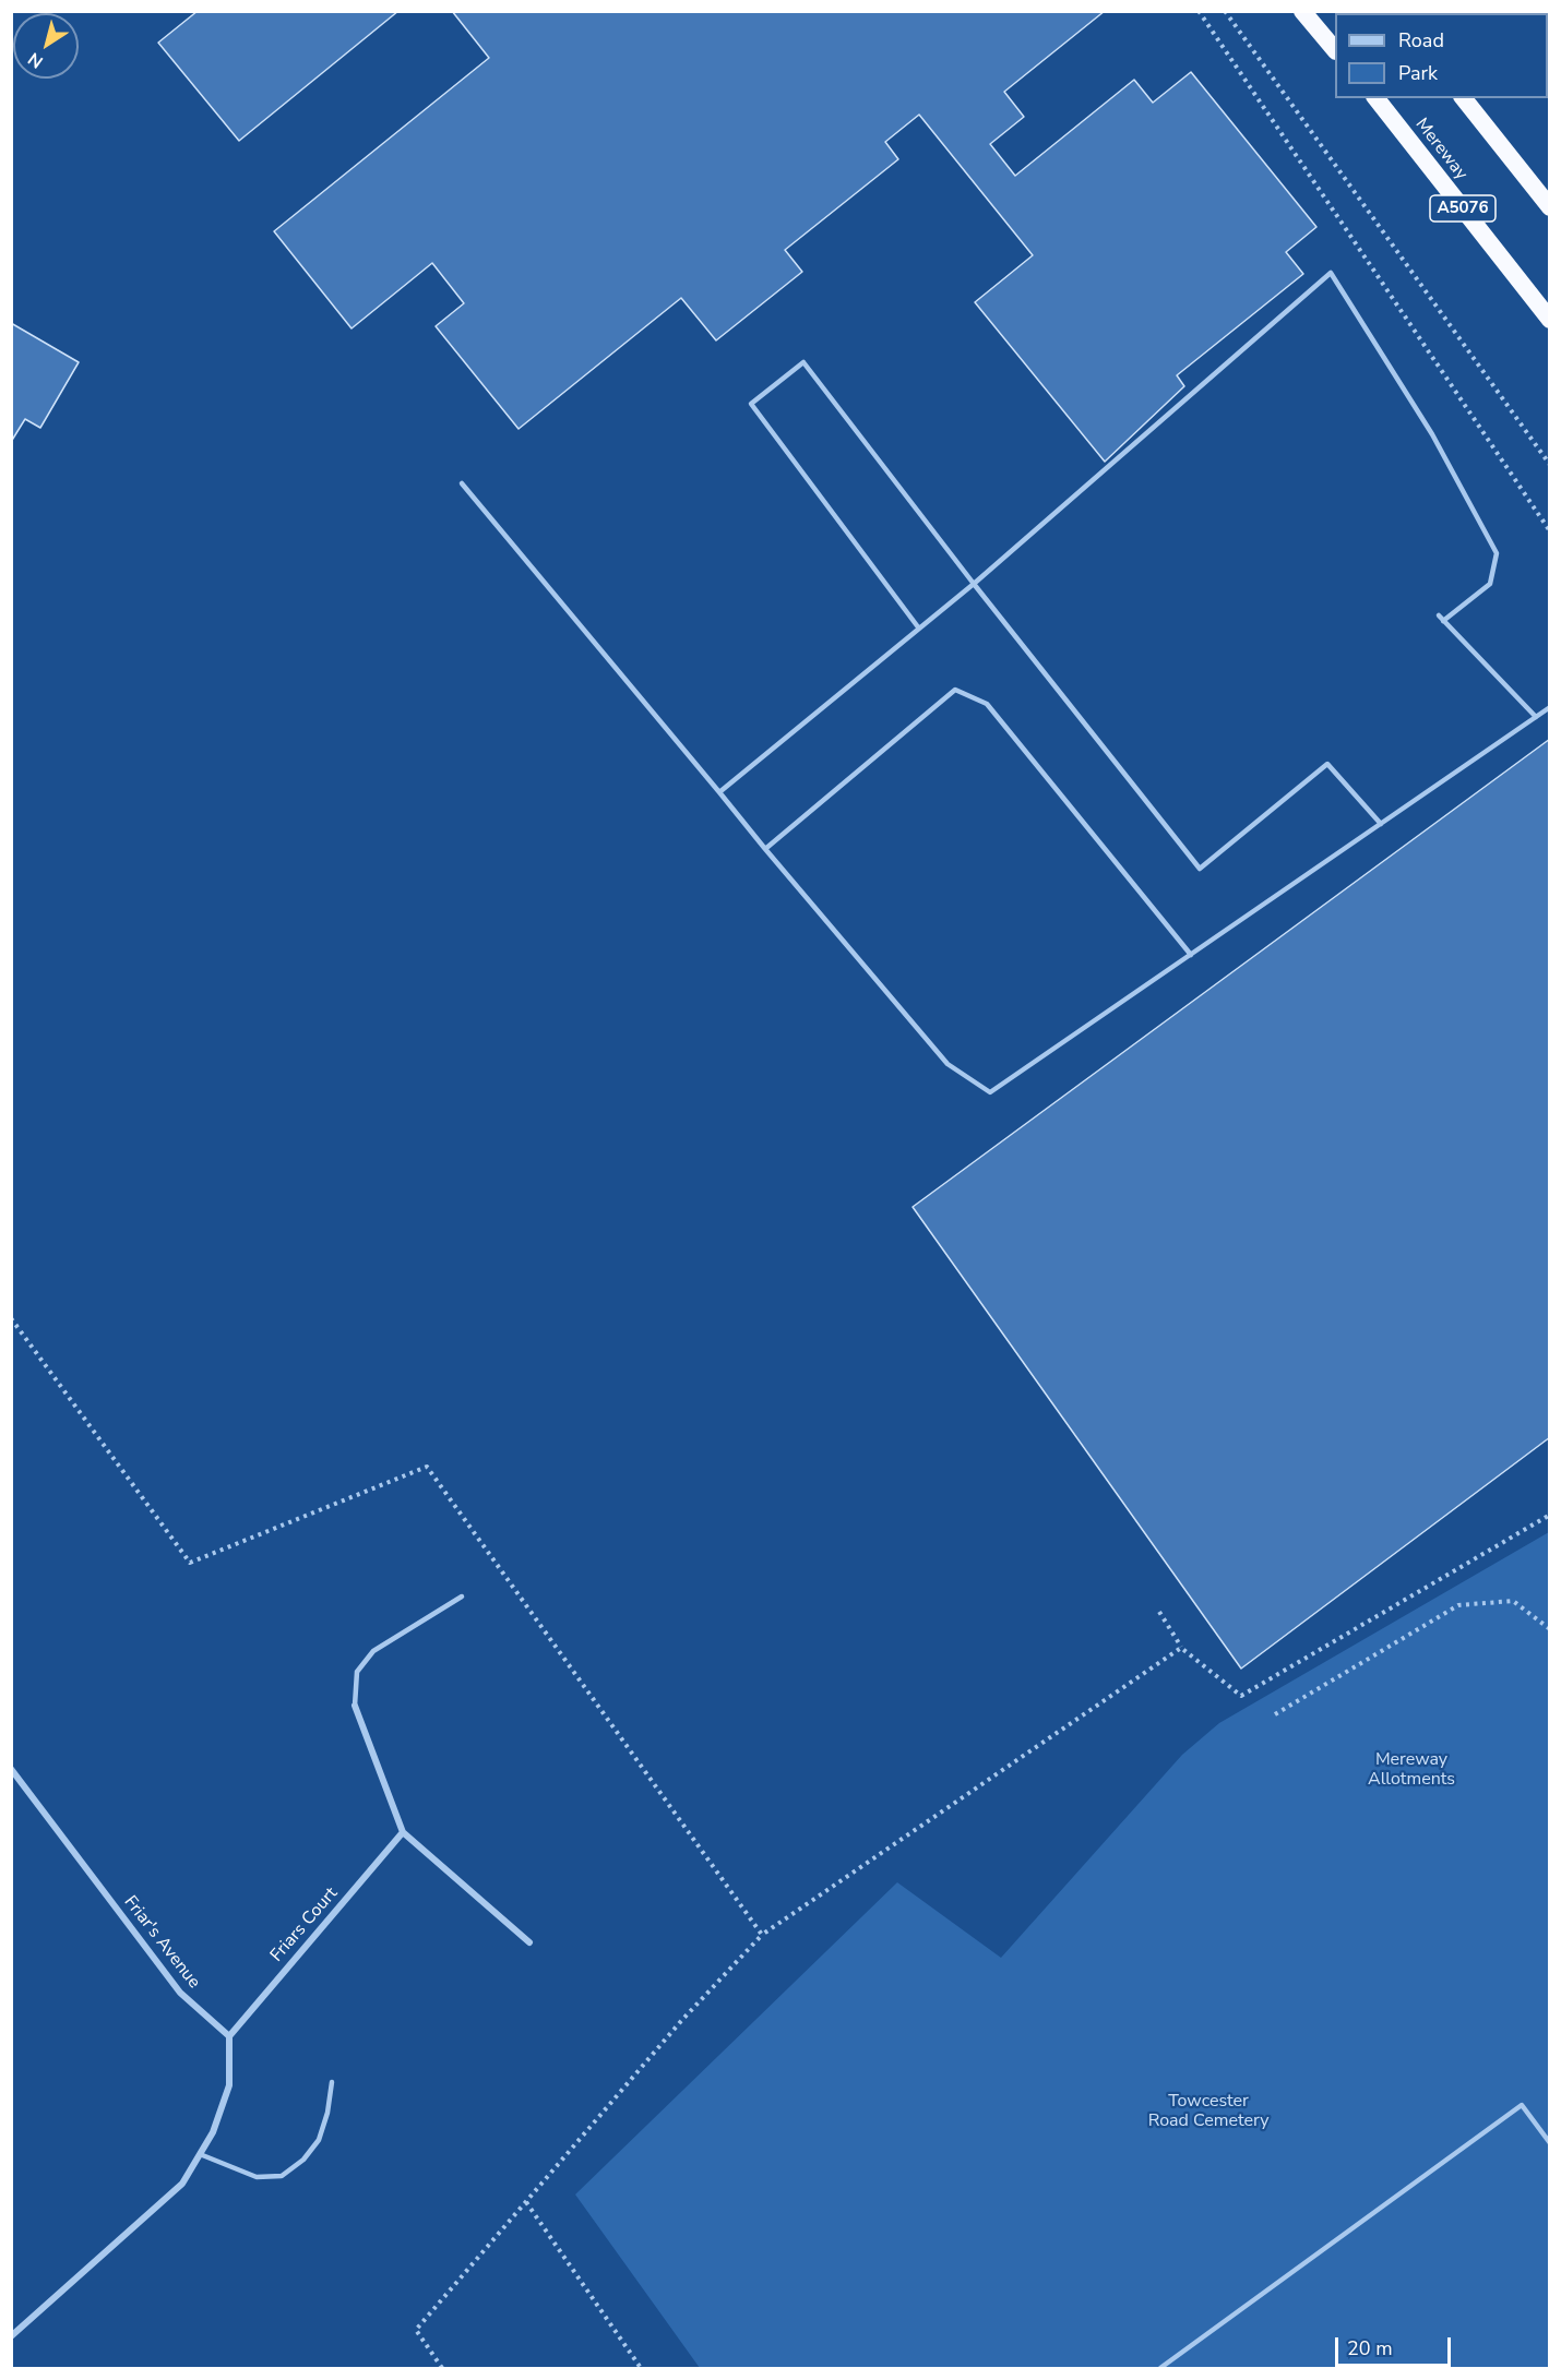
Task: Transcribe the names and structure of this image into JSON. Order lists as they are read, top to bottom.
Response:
{
  "streets": {
    "highway": ["Mereway", "A5076"],
    "street": ["Friars Court", "Friar's Avenue"]
  },
  "crossings": [
    ["Friars Court", "Friar's Avenue"]
  ],
  "parks": ["Mereway Allotments", "Towcester Road Cemetery"],
  "legend": ["Road", "Park"],
  "scale_bar": "20 m",
  "north": "bottom left"
}
